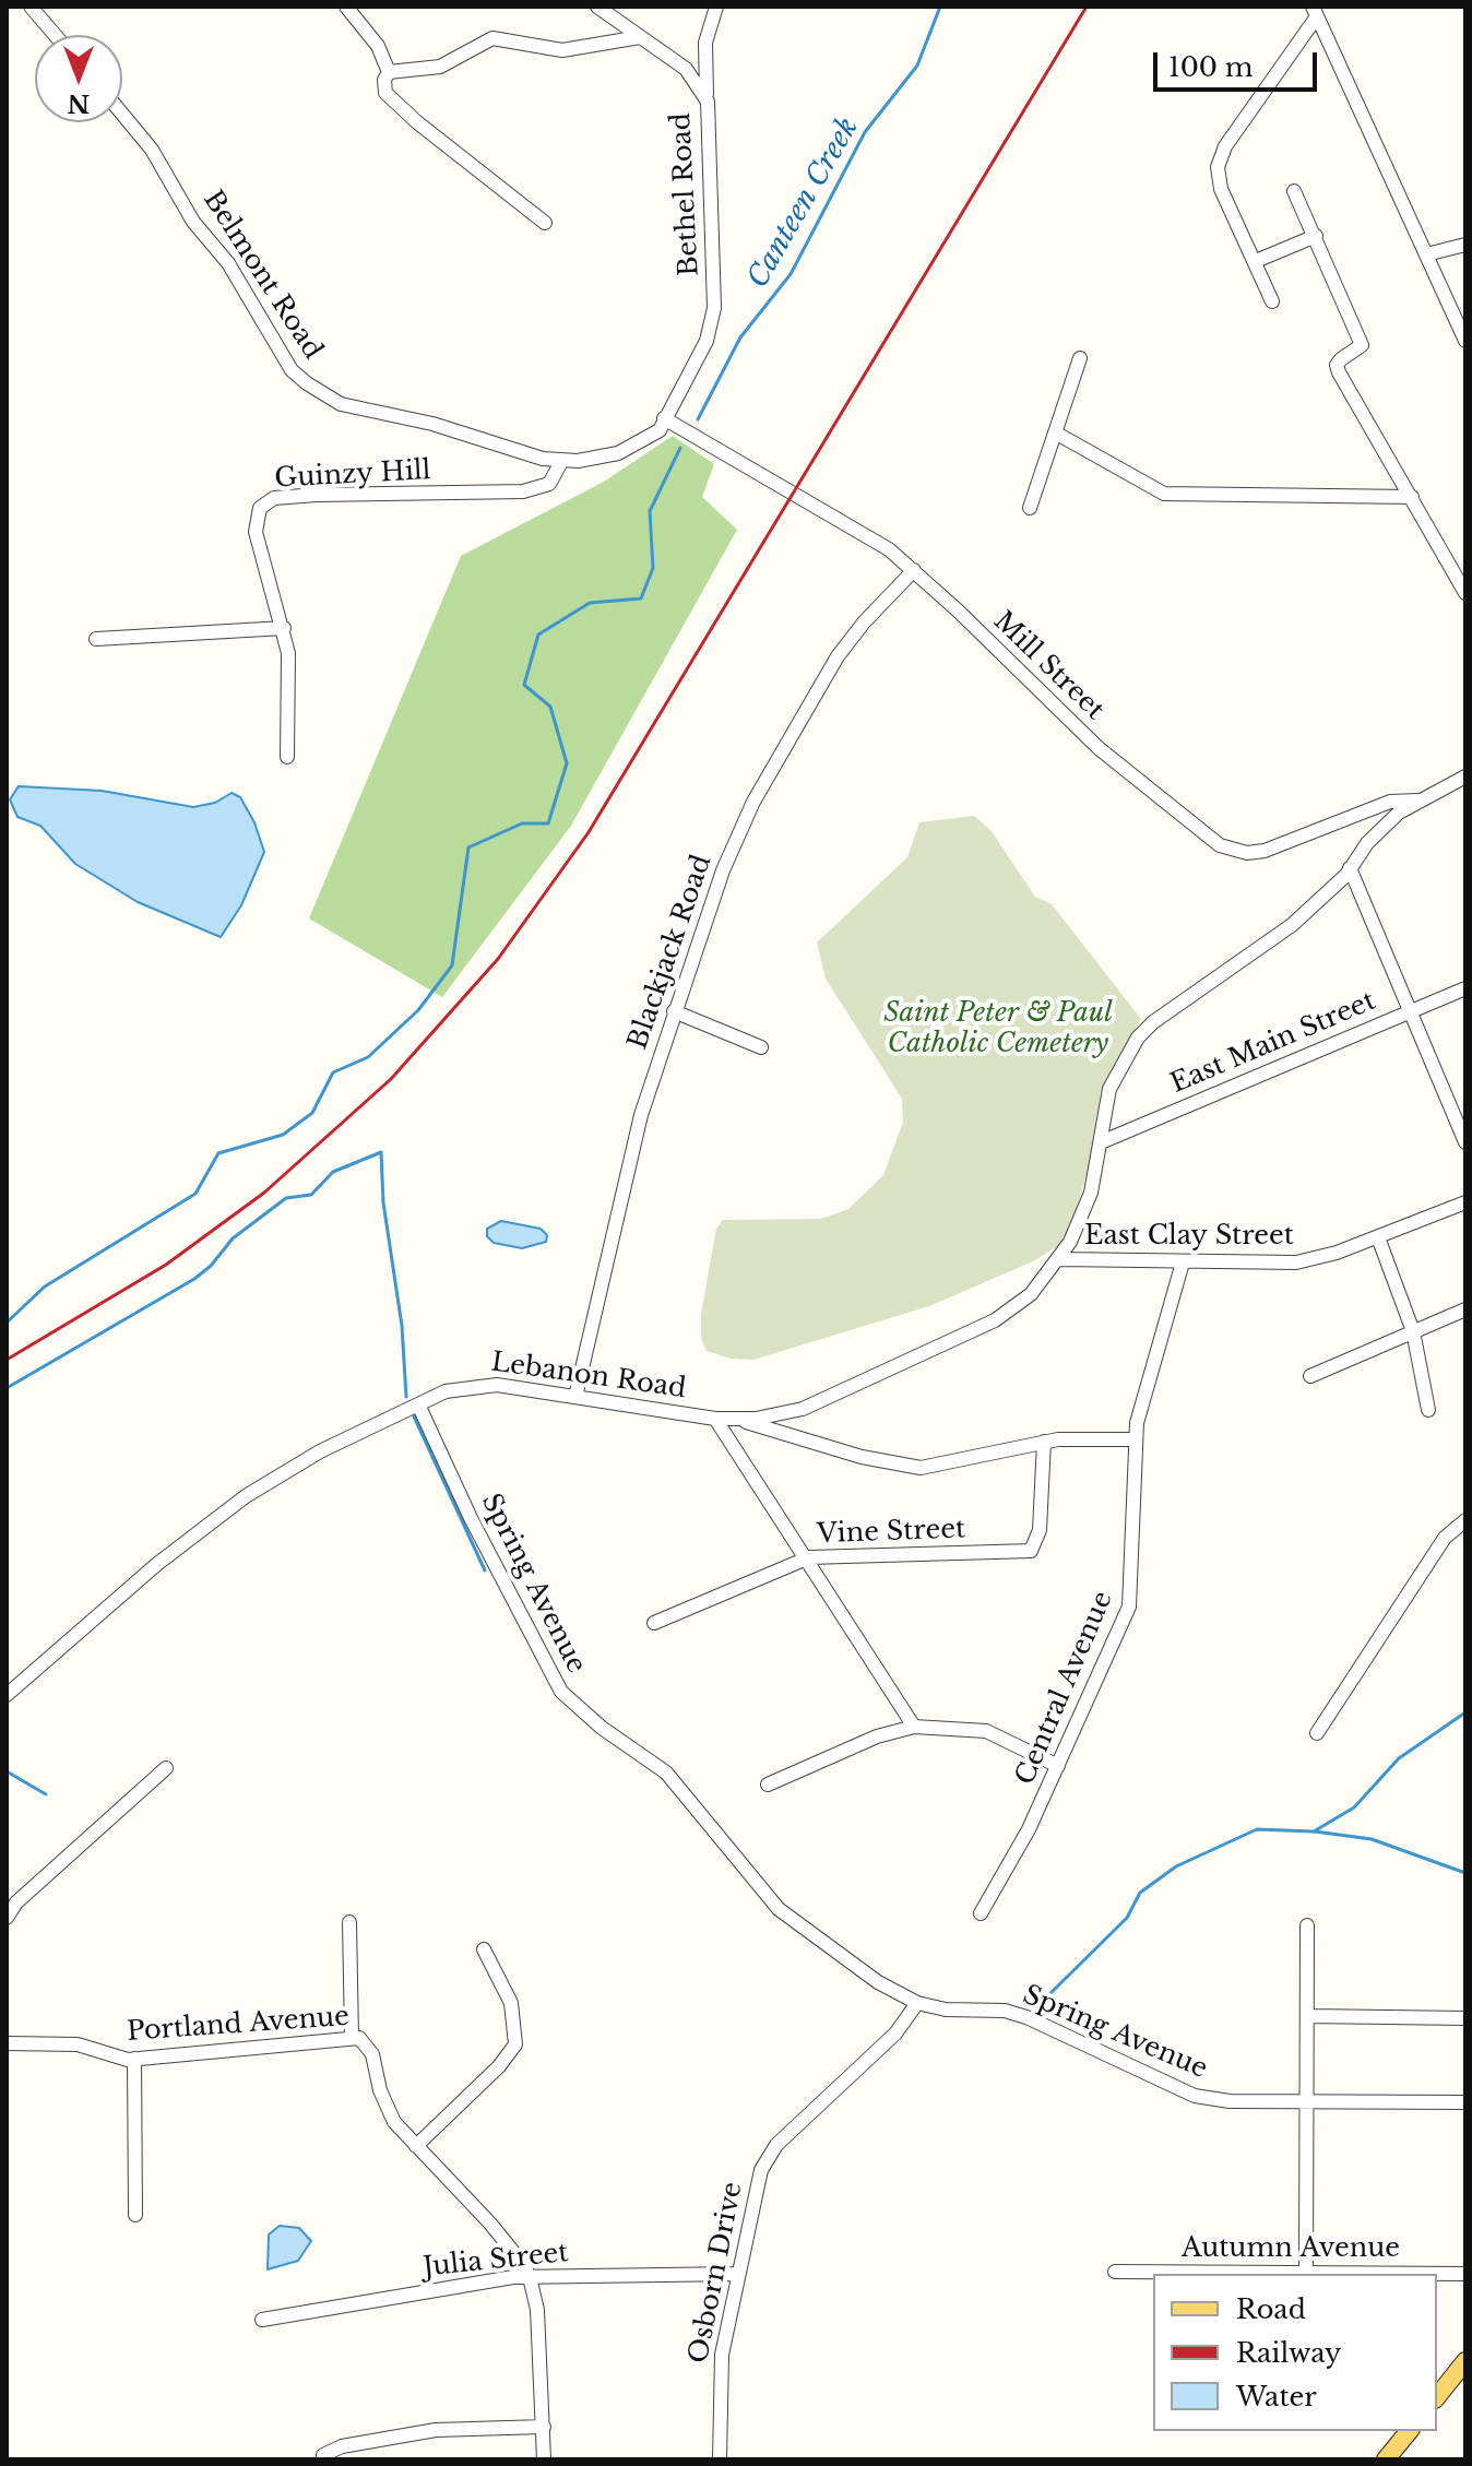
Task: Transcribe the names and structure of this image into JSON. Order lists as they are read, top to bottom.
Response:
{
  "streets": {
    "street": [
      "Bethel Road",
      "Belmont Road",
      "Guinzy Hill",
      "Mill Street",
      "Blackjack Road",
      "East Main Street",
      "East Clay Street",
      "Lebanon Road",
      "Vine Street",
      "Spring Avenue",
      "Central Avenue",
      "Portland Avenue",
      "Autumn Avenue",
      "Julia Street",
      "Osborn Drive"
    ]
  },
  "crossings": [
    ["Bethel Road", "Belmont Road"],
    ["Bethel Road", "Mill Street"],
    ["Belmont Road", "Guinzy Hill"],
    ["Belmont Road", "Mill Street"],
    ["Mill Street", "Blackjack Road"],
    ["Mill Street", "Lebanon Road"],
    ["Blackjack Road", "Lebanon Road"],
    ["East Main Street", "Lebanon Road"],
    ["East Clay Street", "Lebanon Road"],
    ["East Clay Street", "Central Avenue"],
    ["Lebanon Road", "Spring Avenue"],
    ["Spring Avenue", "Osborn Drive"],
    ["Portland Avenue", "Julia Street"],
    ["Julia Street", "Osborn Drive"]
  ],
  "water": ["Canteen Creek"],
  "parks": ["Saint Peter & Paul Catholic Cemetery"],
  "legend": ["Road", "Railway", "Water"],
  "scale_bar": "100 m",
  "north": "bottom"
}
